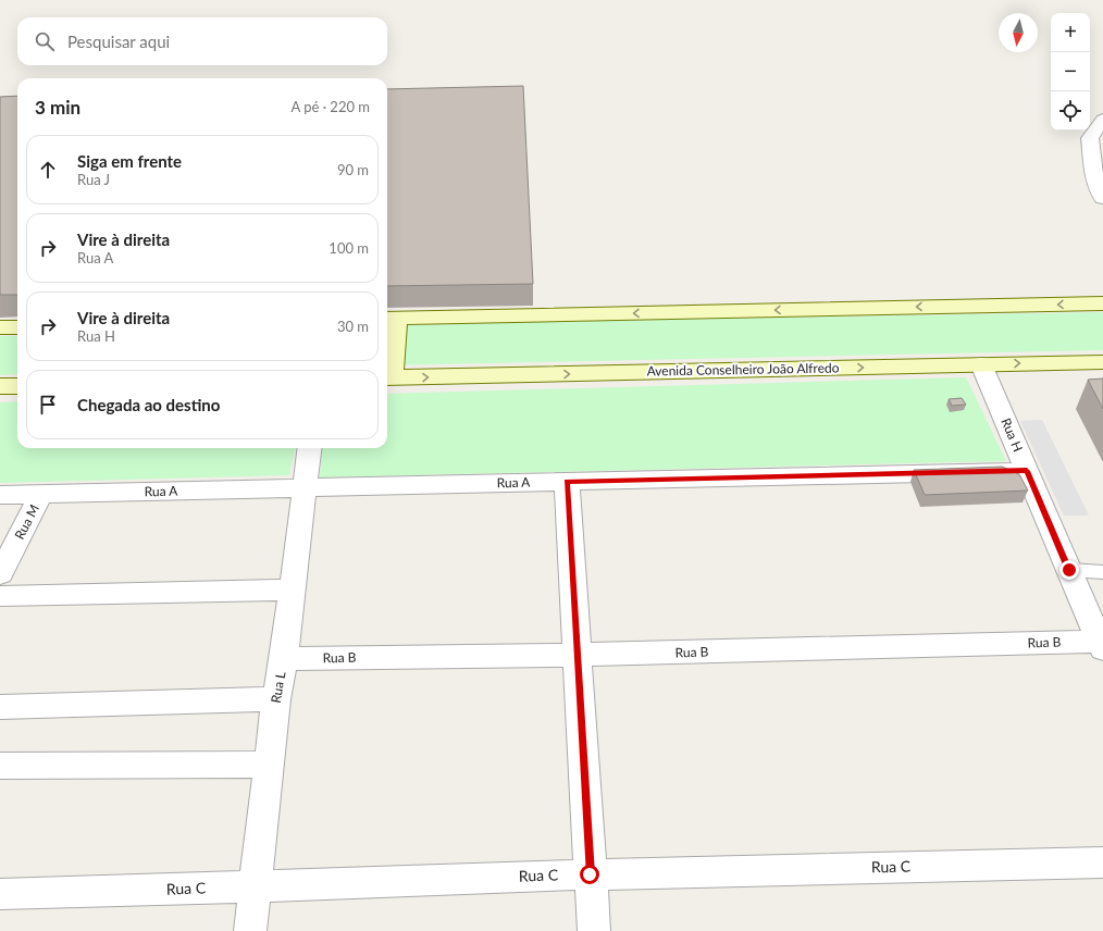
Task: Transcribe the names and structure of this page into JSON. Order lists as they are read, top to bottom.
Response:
{
  "streets": {
    "main road": ["Avenida Conselheiro João Alfredo"],
    "street": [
      "Rua H",
      "Rua A",
      "Rua M",
      "Rua B",
      "Rua L",
      "Rua C"
    ]
  },
  "crossings": [
    ["Avenida Conselheiro João Alfredo", "Rua H"],
    ["Rua H", "Rua A"],
    ["Rua H", "Rua B"],
    ["Rua A", "Rua M"],
    ["Rua A", "Rua L"],
    ["Rua B", "Rua L"],
    ["Rua L", "Rua C"]
  ],
  "north": "bottom",
  "page": {
    "map_buttons": ["+", "−"],
    "search": "Pesquisar aqui",
    "heading": ["3 min", "A pé · 220 m"],
    "list": [
      ["Siga em frente", "Rua J", "90 m"],
      ["Vire à direita", "Rua A", "100 m"],
      ["Vire à direita", "Rua H", "30 m"],
      "Chegada ao destino"
    ]
  }
}
